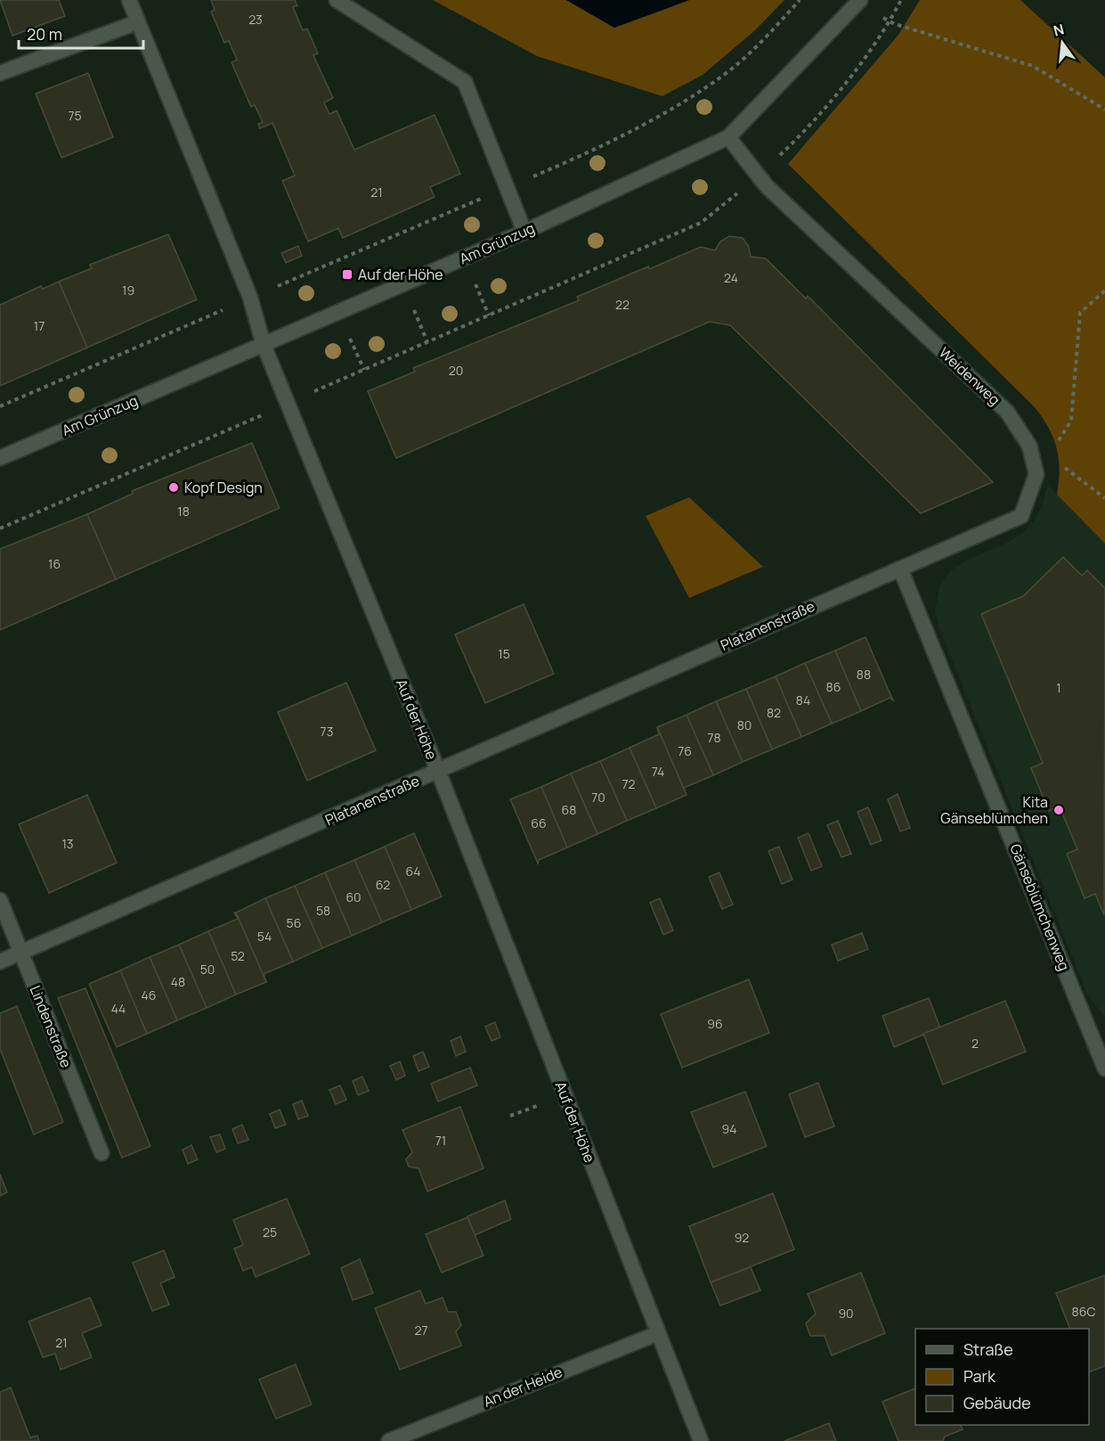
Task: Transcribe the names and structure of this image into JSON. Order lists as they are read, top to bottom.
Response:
{
  "streets": {
    "street": [
      "Am Grünzug",
      "Weidenweg",
      "Platanenstraße",
      "Auf der Höhe",
      "Gänseblümchenweg",
      "Lindenstraße",
      "An der Heide"
    ]
  },
  "crossings": [
    ["Am Grünzug", "Weidenweg"],
    ["Am Grünzug", "Auf der Höhe"],
    ["Platanenstraße", "Auf der Höhe"],
    ["Platanenstraße", "Gänseblümchenweg"],
    ["Platanenstraße", "Lindenstraße"],
    ["Auf der Höhe", "An der Heide"]
  ],
  "places": {
    "transit": ["Auf der Höhe"],
    "other": ["Kopf Design", "Kita Gänseblümchen"]
  },
  "house_numbers": [
    "23",
    "75",
    "21",
    "24",
    "19",
    "22",
    "17",
    "20",
    "18",
    "16",
    "15",
    "88",
    "86",
    "1",
    "84",
    "82",
    "80",
    "73",
    "78",
    "76",
    "74",
    "72",
    "70",
    "68",
    "66",
    "13",
    "64",
    "62",
    "60",
    "58",
    "56",
    "54",
    "52",
    "50",
    "48",
    "46",
    "44",
    "96",
    "2",
    "94",
    "71",
    "25",
    "92",
    "86C",
    "90",
    "27",
    "21"
  ],
  "legend": ["Straße", "Park", "Gebäude"],
  "scale_bar": "20 m",
  "north": "top"
}
